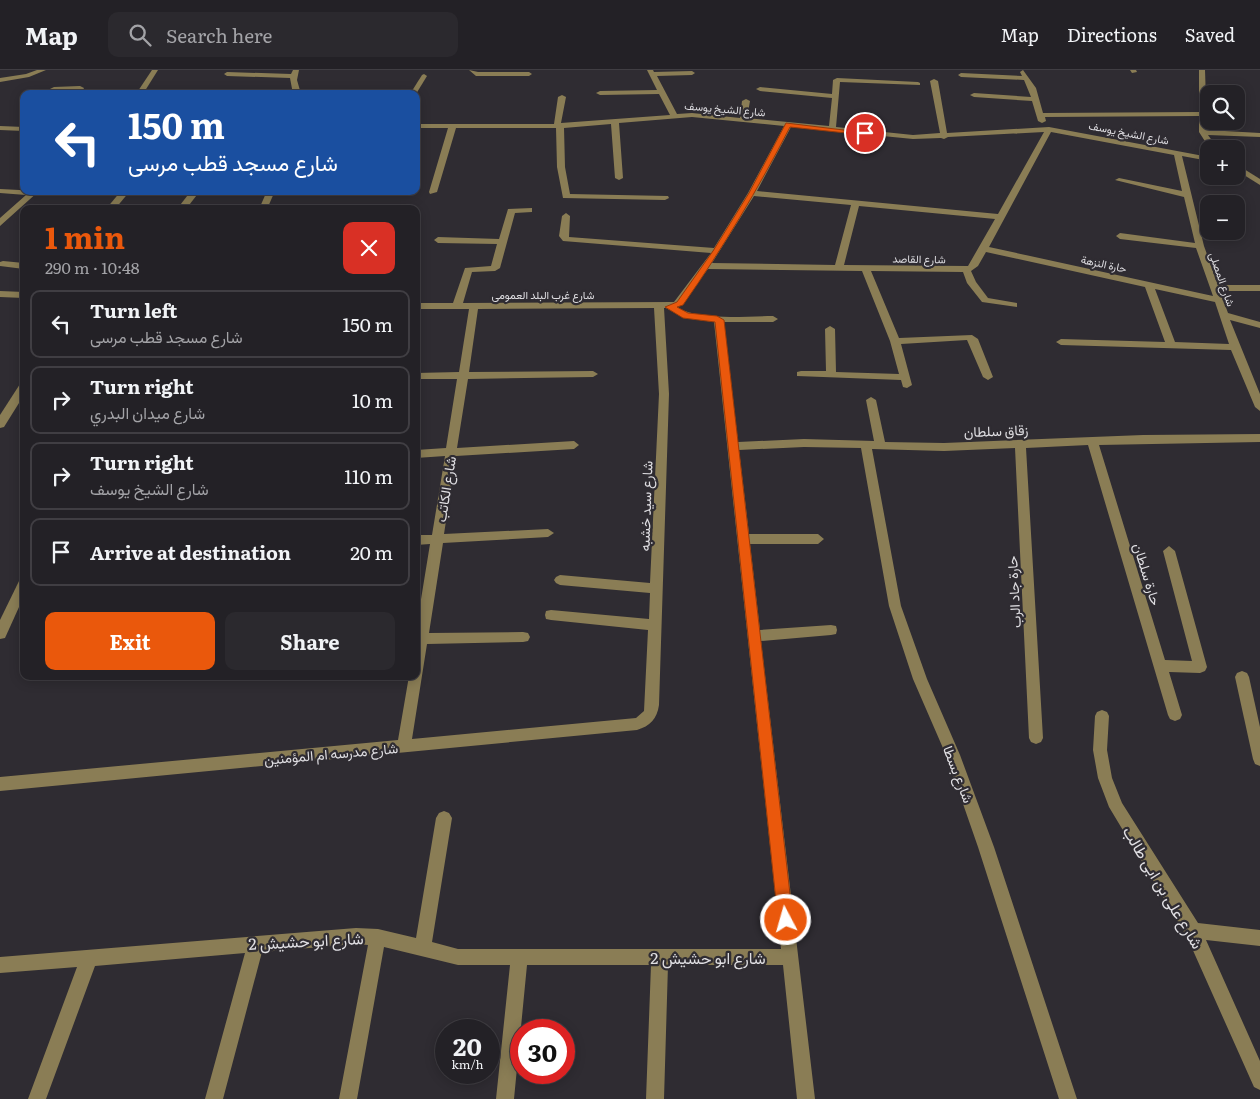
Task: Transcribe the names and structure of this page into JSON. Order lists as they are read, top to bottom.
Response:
{
  "streets": {
    "street": [
      "شارع الشيخ يوسف",
      "شارع القاصد",
      "حارة النزهة",
      "شارع المصلى",
      "شارع غرب البلد العمومى",
      "زقاق سلطان",
      "شارع الكاتب",
      "شارع سيد خشبه",
      "حارة سلطان",
      "حارة جاد الرب",
      "شارع مدرسه ام المؤمنين",
      "شارع بسطا",
      "شارع على بن ابى طالب",
      "شارع ابو حشيش 2"
    ]
  },
  "crossings": [
    ["شارع الشيخ يوسف", "شارع المصلى"],
    ["حارة النزهة", "شارع المصلى"],
    ["شارع غرب البلد العمومى", "شارع الكاتب"],
    ["شارع غرب البلد العمومى", "شارع سيد خشبه"],
    ["زقاق سلطان", "حارة سلطان"],
    ["زقاق سلطان", "حارة جاد الرب"],
    ["زقاق سلطان", "شارع بسطا"],
    ["شارع سيد خشبه", "شارع مدرسه ام المؤمنين"]
  ],
  "page": {
    "header": "Map",
    "search": "Search here",
    "nav": ["Map", "Directions", "Saved"],
    "map_buttons": ["+", "−"],
    "turn": ["150 m", "شارع مسجد قطب مرسى"],
    "heading": ["1 min", "290 m · 10:48"],
    "list": [
      {
        "name": "Turn left",
        "note": "شارع مسجد قطب مرسى",
        "value": "150 m"
      },
      {
        "name": "Turn right",
        "note": "شارع ميدان البدري",
        "value": "10 m"
      },
      {
        "name": "Turn right",
        "note": "شارع الشيخ يوسف",
        "value": "110 m"
      },
      {
        "name": "Arrive at destination",
        "value": "20 m"
      }
    ],
    "buttons": ["Exit", "Share"],
    "speed": "20 km/h",
    "limit": "30"
  }
}
